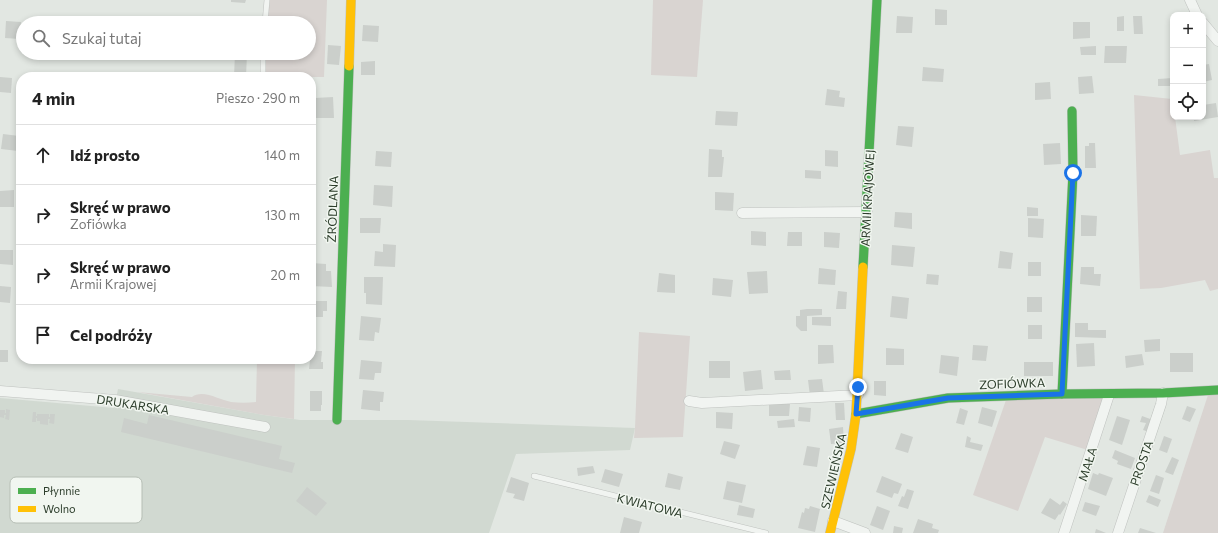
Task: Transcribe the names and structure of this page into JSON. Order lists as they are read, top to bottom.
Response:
{
  "streets": {
    "street": [
      "ARMII KRAJOWEJ",
      "ŹRÓDLANA",
      "ZOFIÓWKA",
      "DRUKARSKA",
      "PROSTA",
      "MAŁA",
      "SZEWIEŃSKA"
    ],
    "lane": ["KWIATOWA"]
  },
  "crossings": [
    ["ARMII KRAJOWEJ", "ZOFIÓWKA"],
    ["ARMII KRAJOWEJ", "SZEWIEŃSKA"],
    ["ZOFIÓWKA", "PROSTA"],
    ["ZOFIÓWKA", "MAŁA"],
    ["ZOFIÓWKA", "SZEWIEŃSKA"]
  ],
  "legend": ["Płynnie", "Wolno"],
  "page": {
    "map_buttons": ["+", "−"],
    "search": "Szukaj tutaj",
    "heading": ["4 min", "Pieszo · 290 m"],
    "list": [
      ["Idź prosto", "140 m"],
      ["Skręć w prawo", "Zofiówka", "130 m"],
      ["Skręć w prawo", "Armii Krajowej", "20 m"],
      "Cel podróży"
    ]
  }
}
